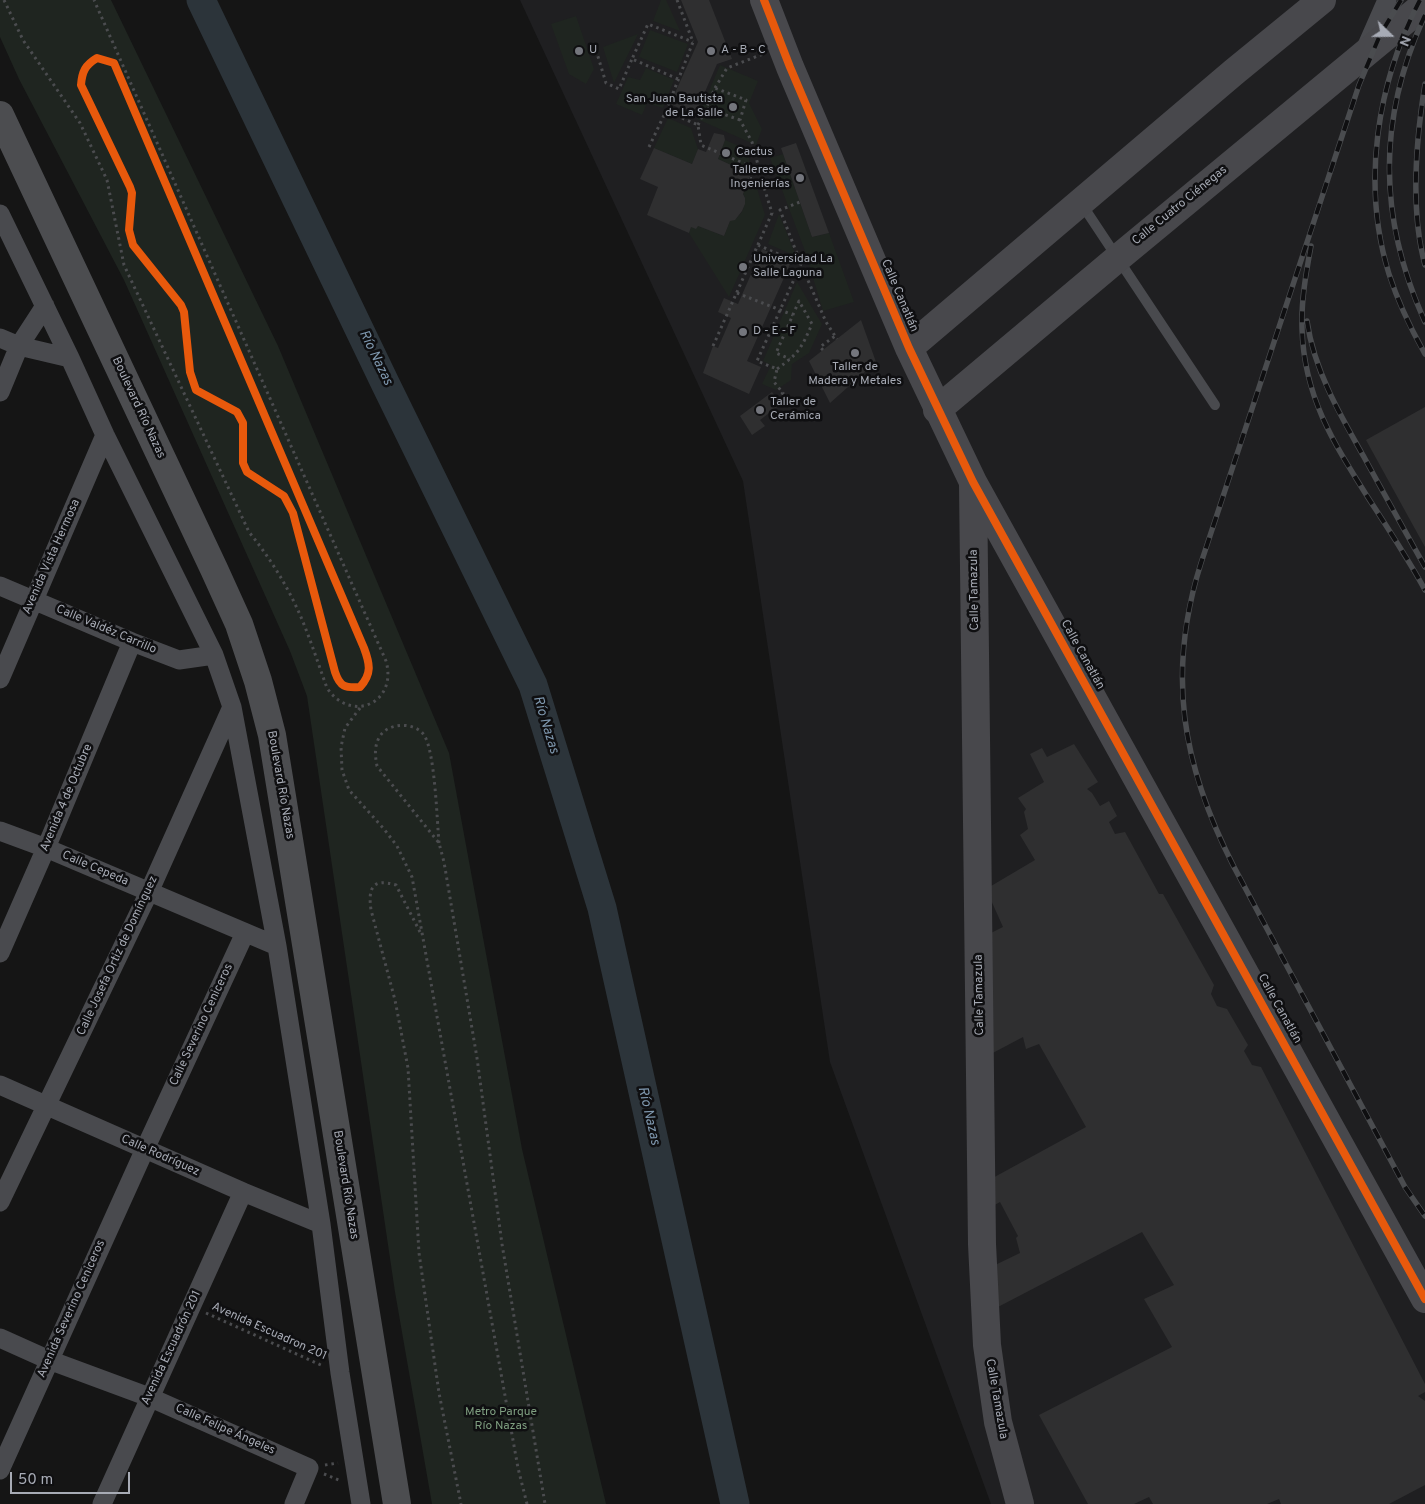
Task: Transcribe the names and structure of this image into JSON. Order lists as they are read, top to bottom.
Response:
{
  "streets": {
    "main road": ["Boulevard Río Nazas"],
    "street": [
      "Calle Cuatro Ciénegas",
      "Calle Canatlán",
      "Avenida Vista Hermosa",
      "Calle Tamazula",
      "Calle Valdéz Carrillo",
      "Avenida 4 de Octubre",
      "Calle Cepeda",
      "Calle Josefa Ortiz de Domínguez",
      "Calle Severino Ceniceros",
      "Calle Rodríguez",
      "Avenida Severino Ceniceros",
      "Avenida Escuadrón 201",
      "Calle Felipe Ángeles"
    ],
    "path": ["Avenida Escuadron 201"]
  },
  "crossings": [
    ["Calle Cuatro Ciénegas", "Calle Canatlán"],
    ["Calle Canatlán", "Calle Tamazula"],
    ["Avenida Vista Hermosa", "Calle Valdéz Carrillo"],
    ["Calle Valdéz Carrillo", "Avenida 4 de Octubre"],
    ["Avenida 4 de Octubre", "Calle Cepeda"],
    ["Calle Cepeda", "Calle Josefa Ortiz de Domínguez"],
    ["Calle Cepeda", "Calle Severino Ceniceros"],
    ["Calle Josefa Ortiz de Domínguez", "Calle Rodríguez"],
    ["Calle Severino Ceniceros", "Calle Rodríguez"],
    ["Calle Severino Ceniceros", "Avenida Severino Ceniceros"],
    ["Calle Rodríguez", "Avenida Severino Ceniceros"],
    ["Calle Rodríguez", "Avenida Escuadrón 201"],
    ["Avenida Severino Ceniceros", "Calle Felipe Ángeles"],
    ["Avenida Escuadron 201", "Avenida Escuadrón 201"],
    ["Avenida Escuadrón 201", "Calle Felipe Ángeles"]
  ],
  "water": ["Río Nazas"],
  "parks": ["Metro Parque Río Nazas"],
  "places": [
    "U",
    "A - B - C",
    "San Juan Bautista de La Salle",
    "Cactus",
    "Talleres de Ingenierías",
    "Universidad La Salle Laguna",
    "D - E - F",
    "Taller de Madera y Metales",
    "Taller de Cerámica"
  ],
  "scale_bar": "50 m",
  "north": "right"
}
